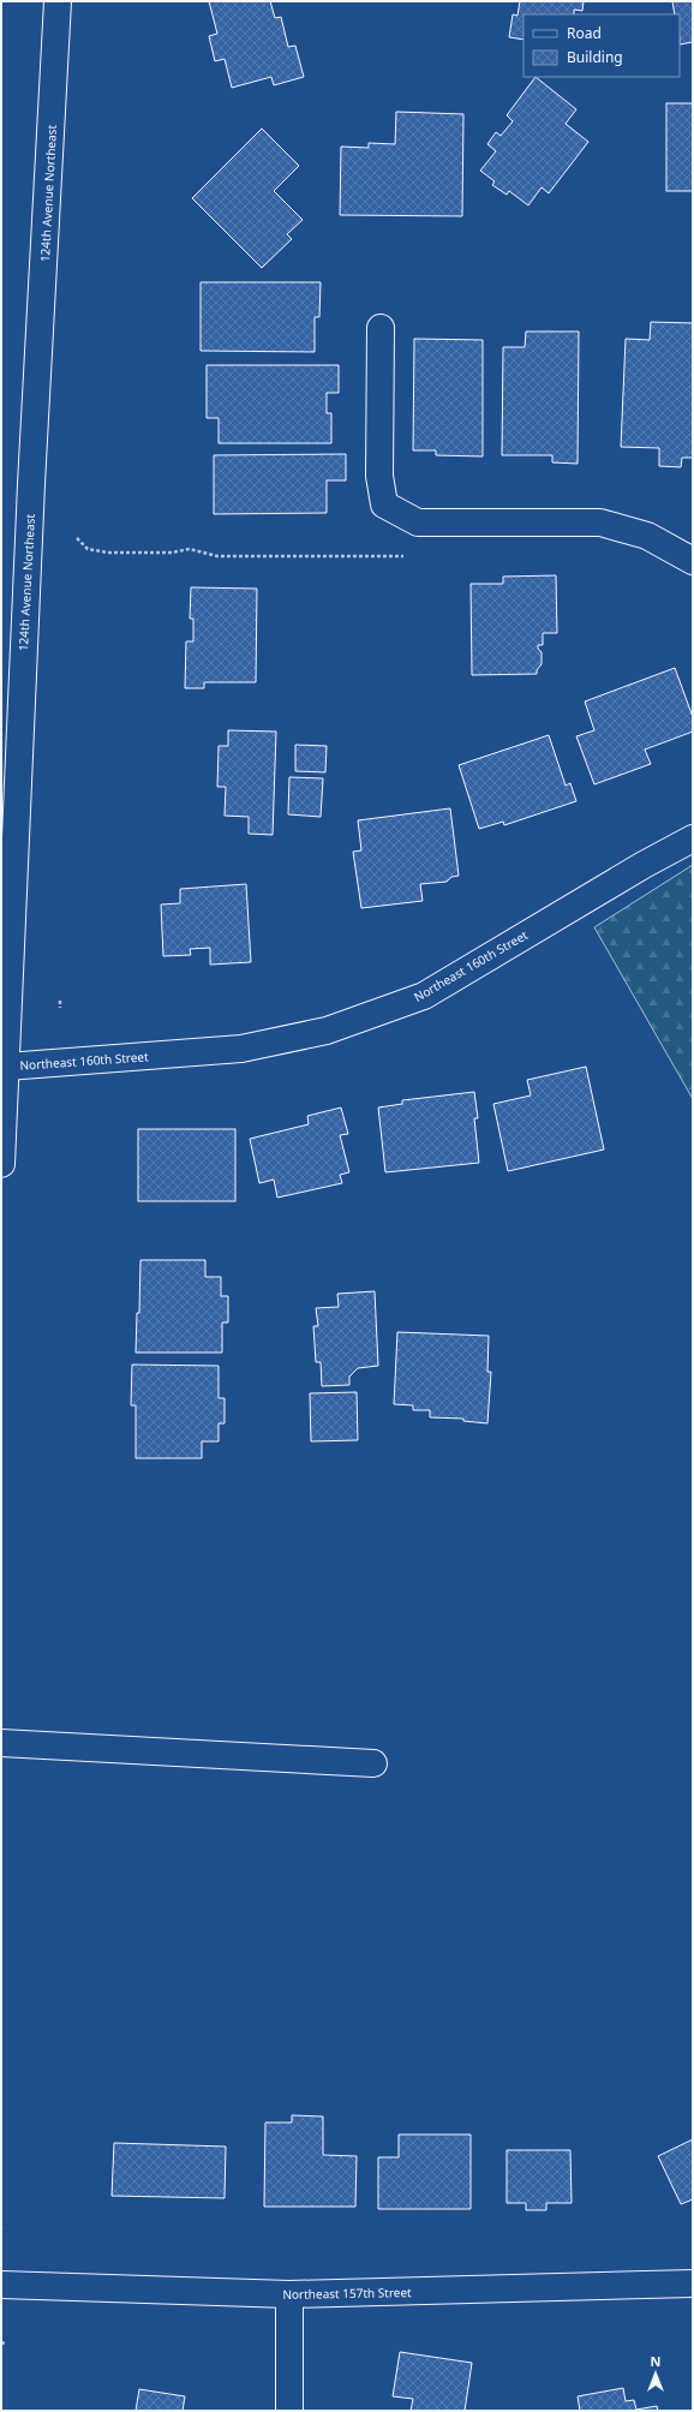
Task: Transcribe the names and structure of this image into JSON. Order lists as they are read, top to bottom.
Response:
{
  "streets": {
    "street": ["124th Avenue Northeast", "Northeast 160th Street", "Northeast 157th Street"]
  },
  "crossings": [
    ["124th Avenue Northeast", "Northeast 160th Street"]
  ],
  "legend": ["Road", "Building"],
  "north": "top"
}
